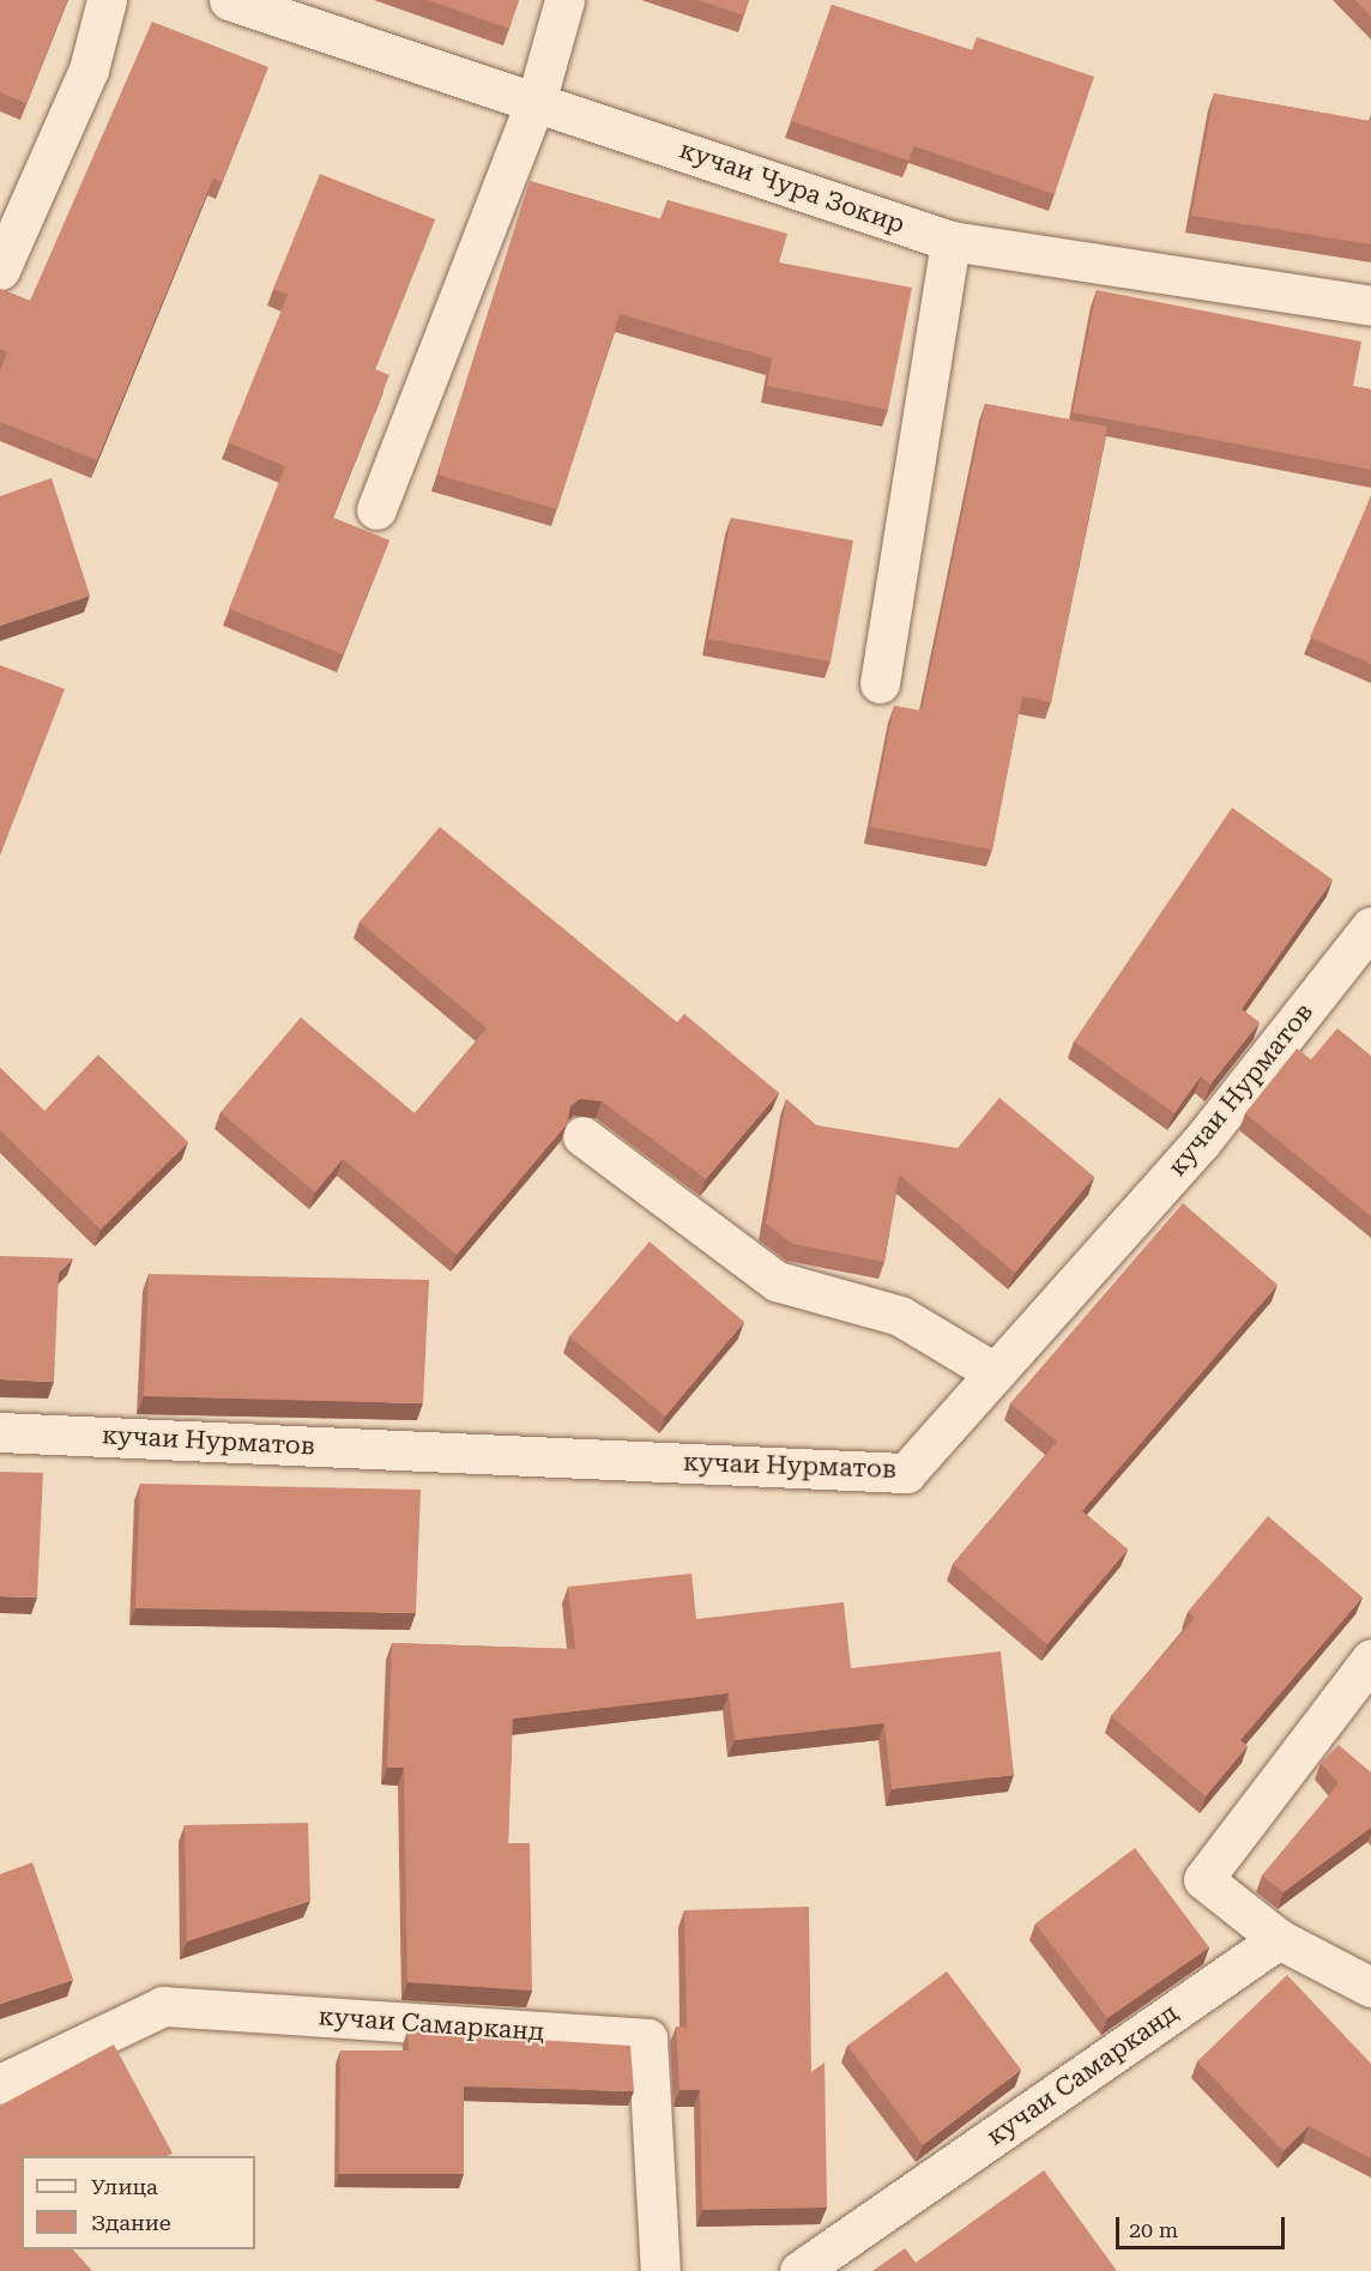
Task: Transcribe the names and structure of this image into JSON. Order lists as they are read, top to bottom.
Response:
{
  "streets": {
    "street": ["кучаи Чура Зокир", "кучаи Нурматов", "кучаи Самарканд"]
  },
  "legend": ["Улица", "Здание"],
  "scale_bar": "20 m"
}
